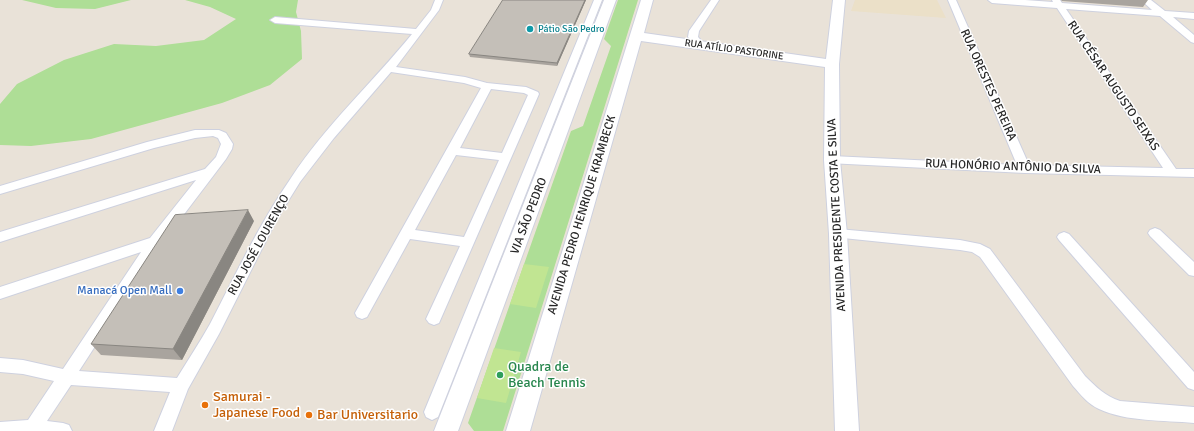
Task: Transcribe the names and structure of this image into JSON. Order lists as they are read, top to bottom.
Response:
{
  "streets": {
    "main road": [
      "RUA ATÍLIO PASTORINE",
      "AVENIDA PEDRO HENRIQUE KRAMBECK",
      "AVENIDA PRESIDENTE COSTA E SILVA",
      "VIA SÃO PEDRO"
    ],
    "street": [
      "RUA ORESTES PEREIRA",
      "RUA CÉSAR AUGUSTO SEIXAS",
      "RUA HONÓRIO ANTÔNIO DA SILVA",
      "RUA JOSÉ LOURENÇO"
    ]
  },
  "crossings": [
    ["RUA ATÍLIO PASTORINE", "AVENIDA PEDRO HENRIQUE KRAMBECK"],
    ["RUA ATÍLIO PASTORINE", "AVENIDA PRESIDENTE COSTA E SILVA"],
    ["RUA ORESTES PEREIRA", "RUA HONÓRIO ANTÔNIO DA SILVA"],
    ["RUA CÉSAR AUGUSTO SEIXAS", "RUA HONÓRIO ANTÔNIO DA SILVA"],
    ["RUA HONÓRIO ANTÔNIO DA SILVA", "AVENIDA PRESIDENTE COSTA E SILVA"]
  ],
  "places": [
    "Pátio São Pedro",
    "Manacá Open Mall",
    "Quadra de Beach Tennis",
    "Samurai - Japanese Food",
    "Bar Universitario"
  ]
}
